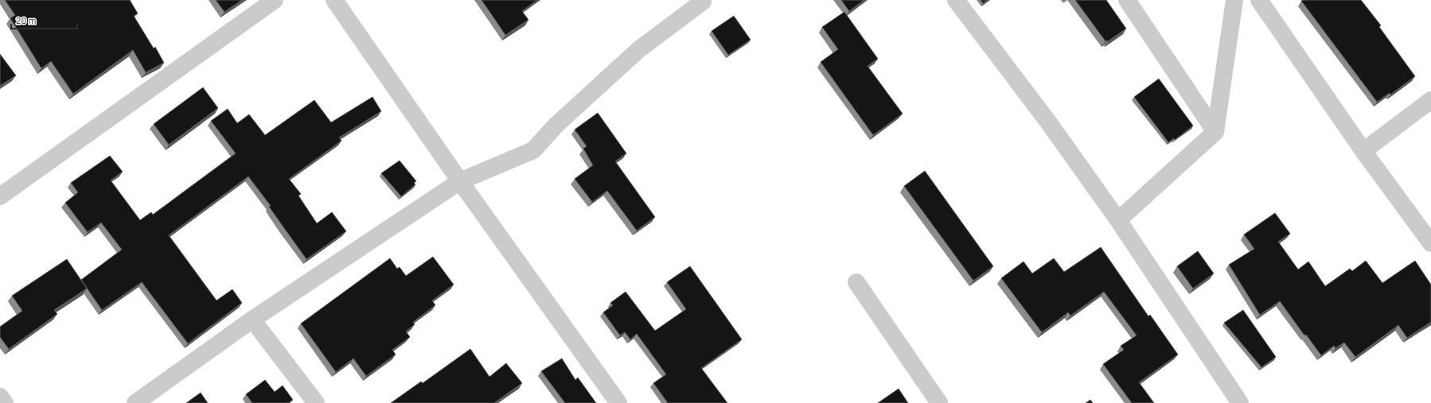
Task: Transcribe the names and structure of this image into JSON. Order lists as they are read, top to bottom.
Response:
{
  "scale_bar": "20 m"
}
